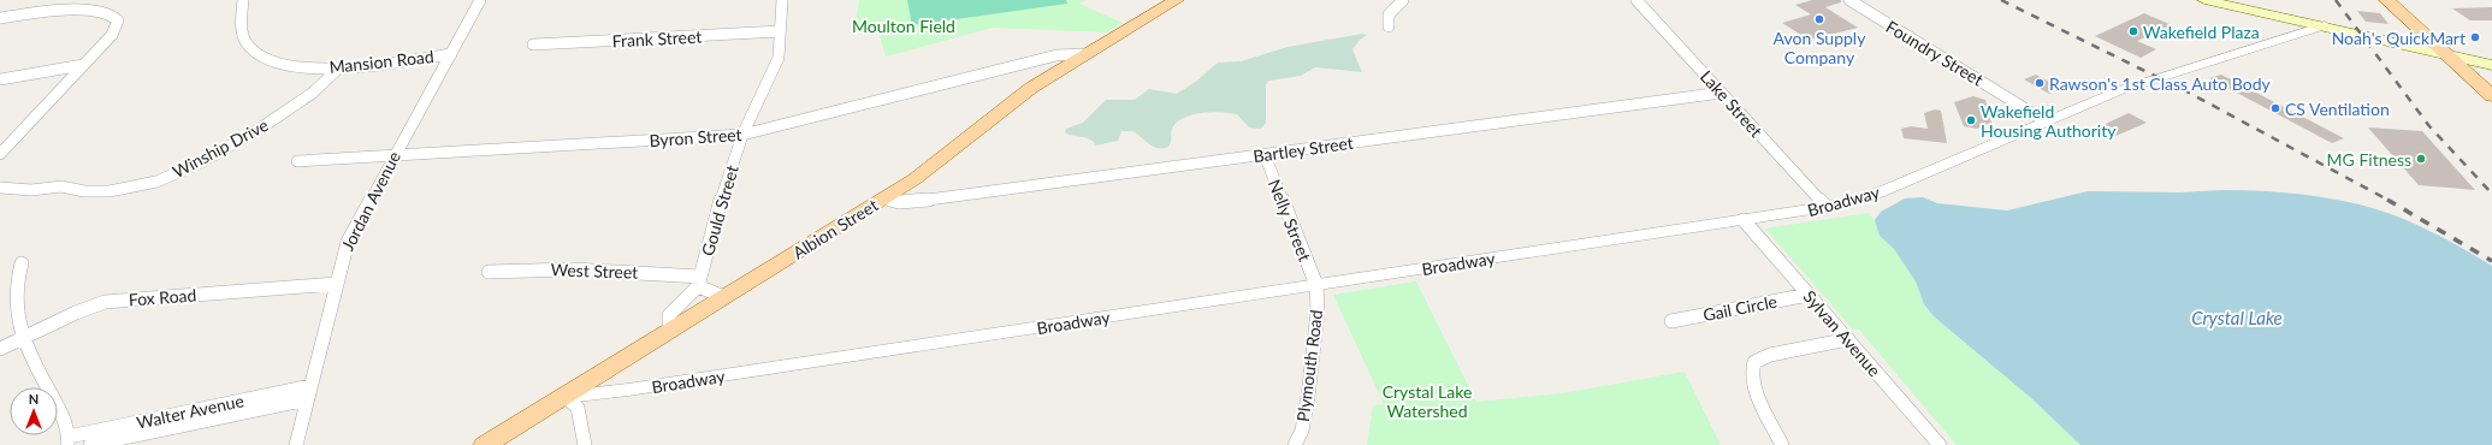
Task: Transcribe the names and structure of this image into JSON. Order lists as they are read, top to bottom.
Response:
{
  "streets": {
    "main road": ["Albion Street"],
    "street": [
      "Frank Street",
      "Foundry Street",
      "Mansion Road",
      "Lake Street",
      "Byron Street",
      "Winship Drive",
      "Bartley Street",
      "Jordan Avenue",
      "Broadway",
      "Gould Street",
      "Nelly Street",
      "West Street",
      "Fox Road",
      "Gail Circle",
      "Sylvan Avenue",
      "Plymouth Road",
      "Walter Avenue"
    ]
  },
  "crossings": [
    ["Frank Street", "Gould Street"],
    ["Foundry Street", "Broadway"],
    ["Mansion Road", "Winship Drive"],
    ["Mansion Road", "Jordan Avenue"],
    ["Lake Street", "Bartley Street"],
    ["Lake Street", "Broadway"],
    ["Byron Street", "Jordan Avenue"],
    ["Byron Street", "Gould Street"],
    ["Byron Street", "Albion Street"],
    ["Bartley Street", "Nelly Street"],
    ["Bartley Street", "Albion Street"],
    ["Jordan Avenue", "Fox Road"],
    ["Jordan Avenue", "Walter Avenue"],
    ["Broadway", "Nelly Street"],
    ["Broadway", "Albion Street"],
    ["Broadway", "Sylvan Avenue"],
    ["Broadway", "Plymouth Road"],
    ["Gould Street", "Albion Street"],
    ["Gould Street", "West Street"],
    ["Nelly Street", "Plymouth Road"],
    ["Albion Street", "West Street"],
    ["Gail Circle", "Sylvan Avenue"]
  ],
  "water": ["Crystal Lake"],
  "parks": ["Moulton Field", "Crystal Lake Watershed"],
  "places": [
    "Avon Supply Company",
    "Wakefield Plaza",
    "Noah's QuickMart",
    "Rawson's 1st Class Auto Body",
    "CS Ventilation",
    "Wakefield Housing Authority",
    "MG Fitness"
  ],
  "north": "top"
}
